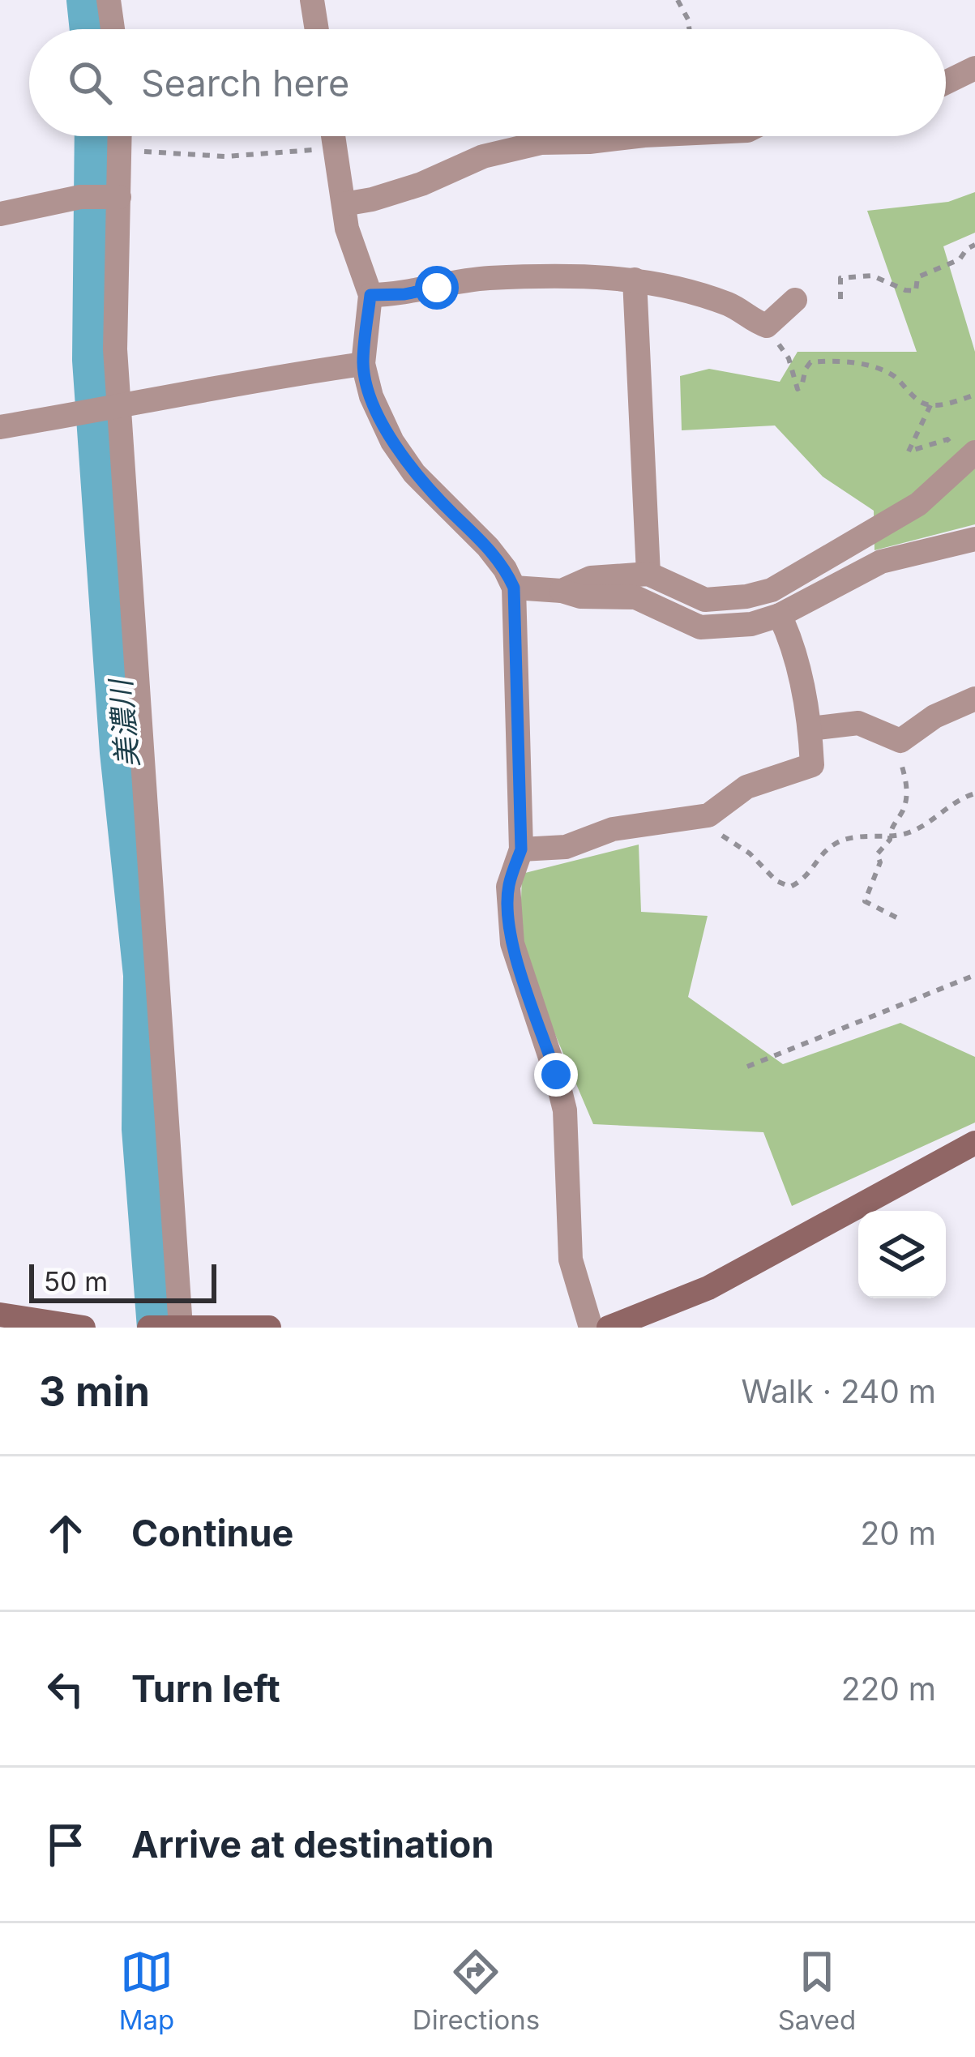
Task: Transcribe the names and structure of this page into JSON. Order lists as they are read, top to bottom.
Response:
{
  "water": ["美濃川"],
  "scale_bar": "50 m",
  "page": {
    "search": "Search here",
    "scale": "50 m",
    "heading": ["3 min", "Walk · 240 m"],
    "list": [
      ["Continue", "20 m"],
      ["Turn left", "220 m"],
      "Arrive at destination"
    ],
    "nav": ["Map", "Directions", "Saved"]
  }
}
